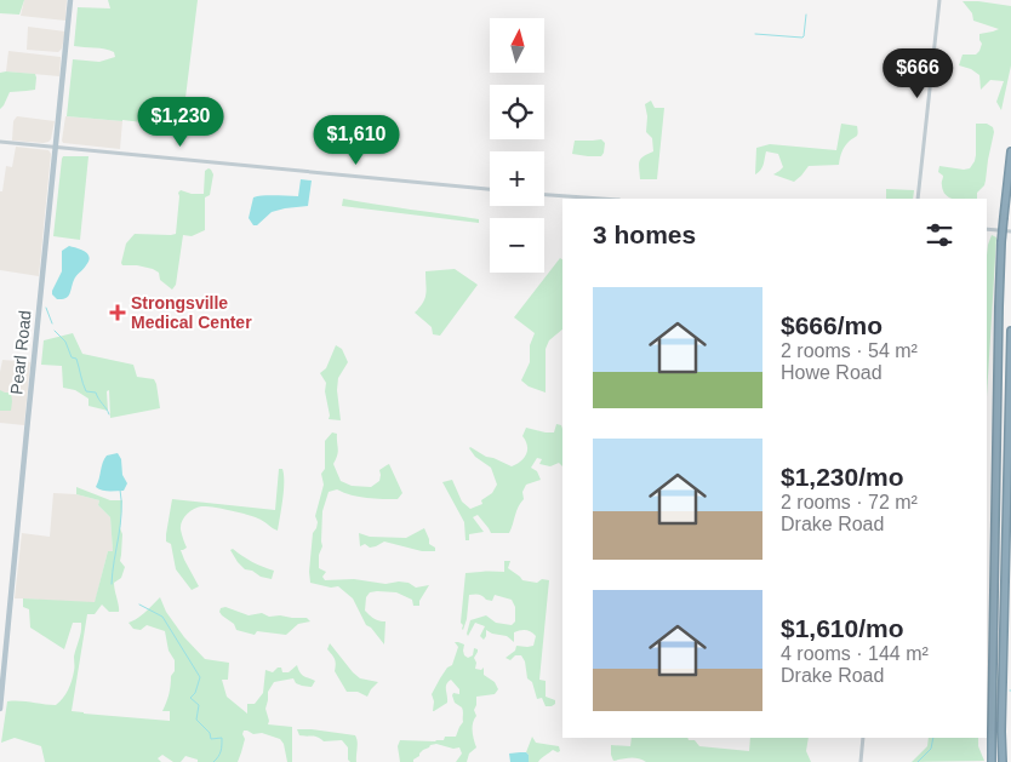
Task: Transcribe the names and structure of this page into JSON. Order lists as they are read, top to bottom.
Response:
{
  "streets": {
    "main road": ["Pearl Road"]
  },
  "places": {
    "health": ["Strongsville Medical Center"]
  },
  "north": "top",
  "page": {
    "map_buttons": ["+", "−"],
    "price": ["$666", "$1,230", "$1,610"],
    "heading": "3 homes",
    "list": [
      {
        "name": "$666/mo",
        "note": "2 rooms · 54 m² · Howe Road"
      },
      {
        "name": "$1,230/mo",
        "note": "2 rooms · 72 m² · Drake Road"
      },
      {
        "name": "$1,610/mo",
        "note": "4 rooms · 144 m² · Drake Road"
      }
    ]
  }
}
